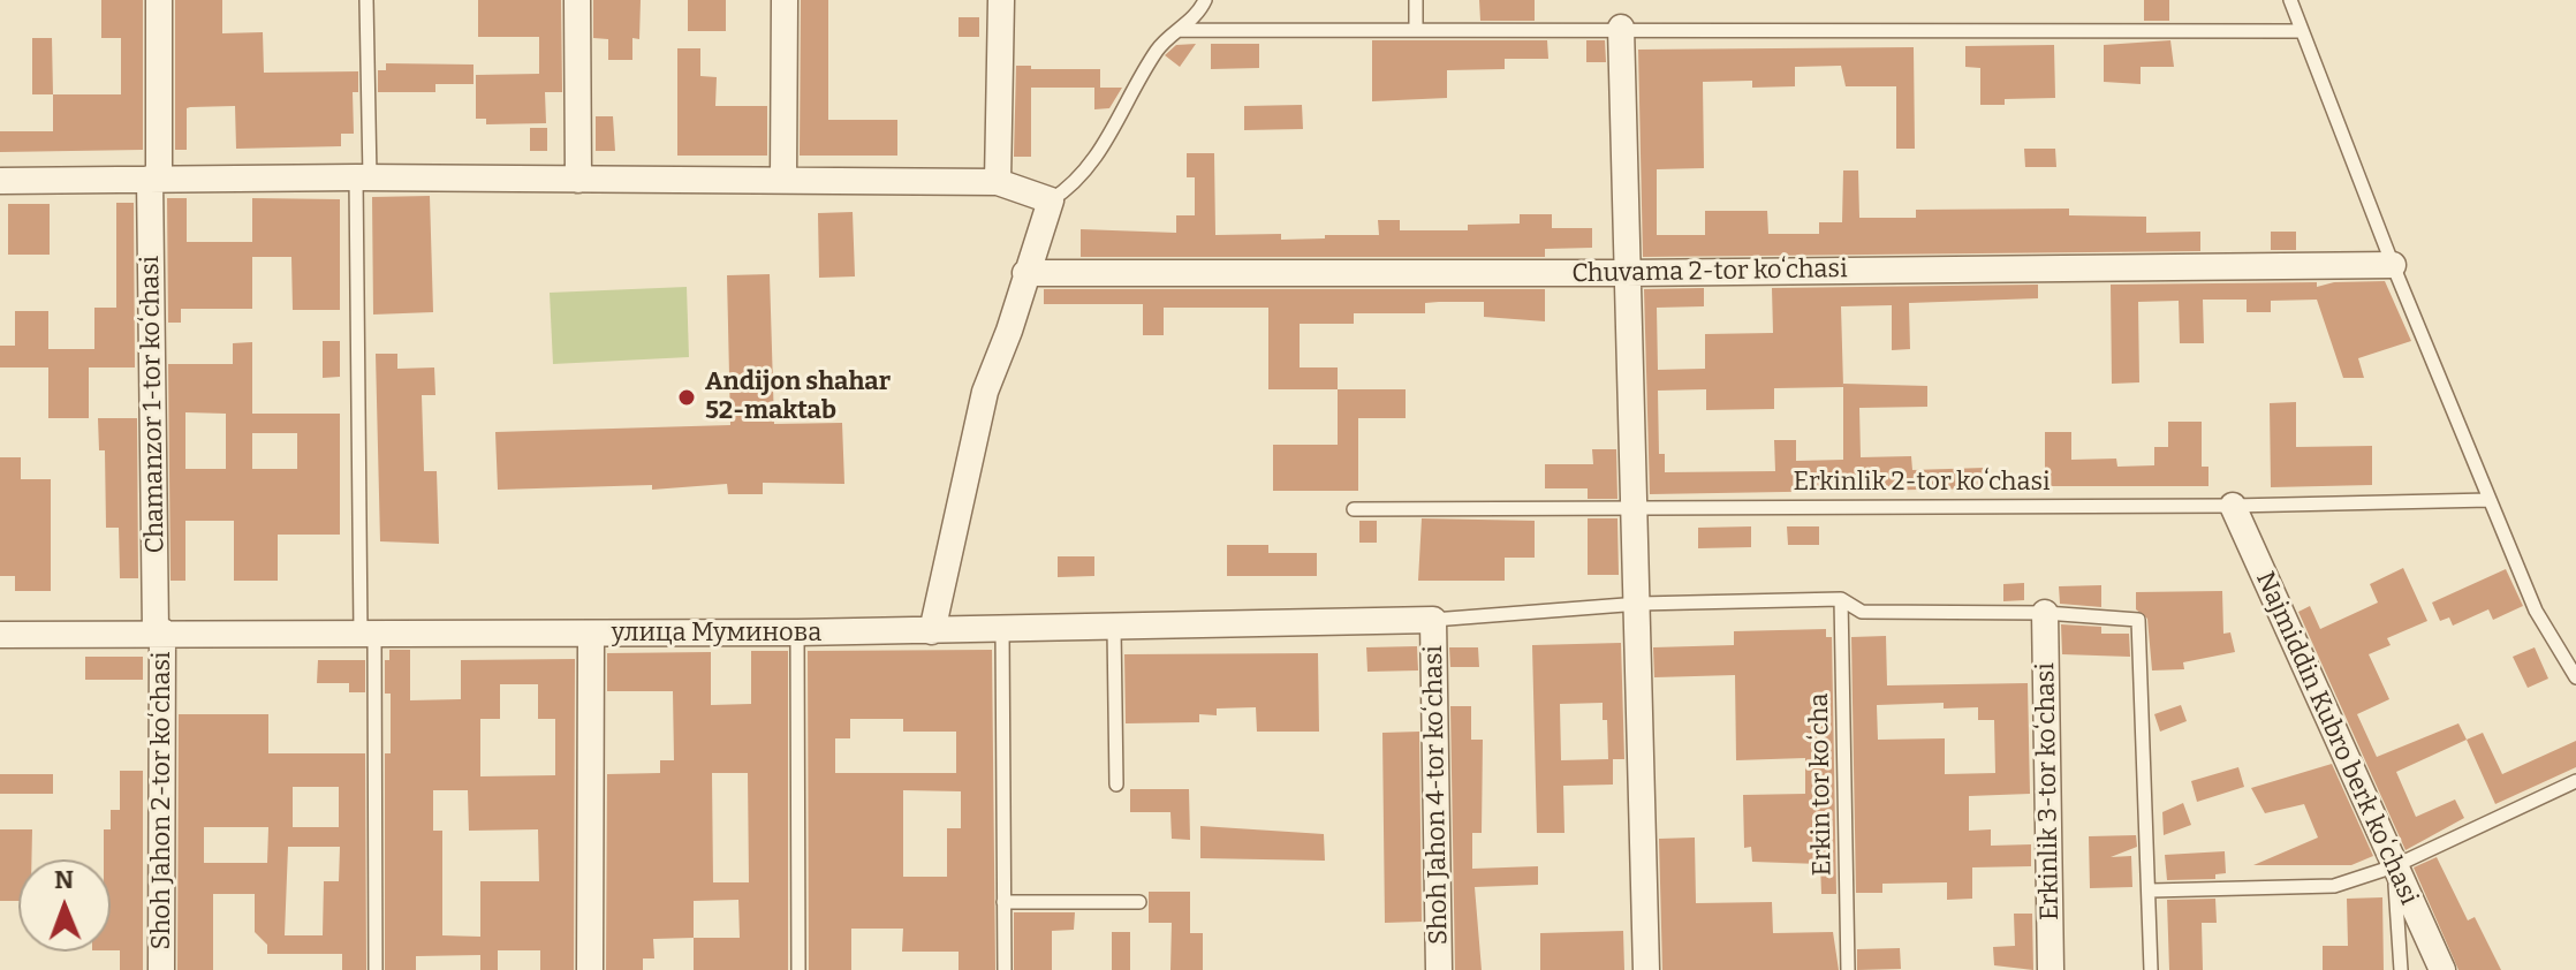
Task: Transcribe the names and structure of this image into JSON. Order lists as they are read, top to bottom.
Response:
{
  "streets": {
    "street": [
      "Chuvama 2-tor koʻchasi",
      "Chamanzor 1-tor koʻchasi",
      "улица Муминова",
      "Najmiddin Kubro berk koʻchasi",
      "Erkinlik 3-tor koʻchasi",
      "Shoh Jahon 4-tor koʻchasi",
      "Shoh Jahon 2-tor koʻchasi"
    ],
    "lane": ["Erkinlik 2-tor koʻchasi", "Erkin tor koʻcha"]
  },
  "crossings": [
    ["Chamanzor 1-tor koʻchasi", "улица Муминова"],
    ["Chamanzor 1-tor koʻchasi", "Shoh Jahon 2-tor koʻchasi"],
    ["Erkinlik 2-tor koʻchasi", "Najmiddin Kubro berk koʻchasi"],
    ["улица Муминова", "Shoh Jahon 4-tor koʻchasi"],
    ["улица Муминова", "Shoh Jahon 2-tor koʻchasi"]
  ],
  "places": ["Andijon shahar 52-maktab"],
  "north": "top"
}
